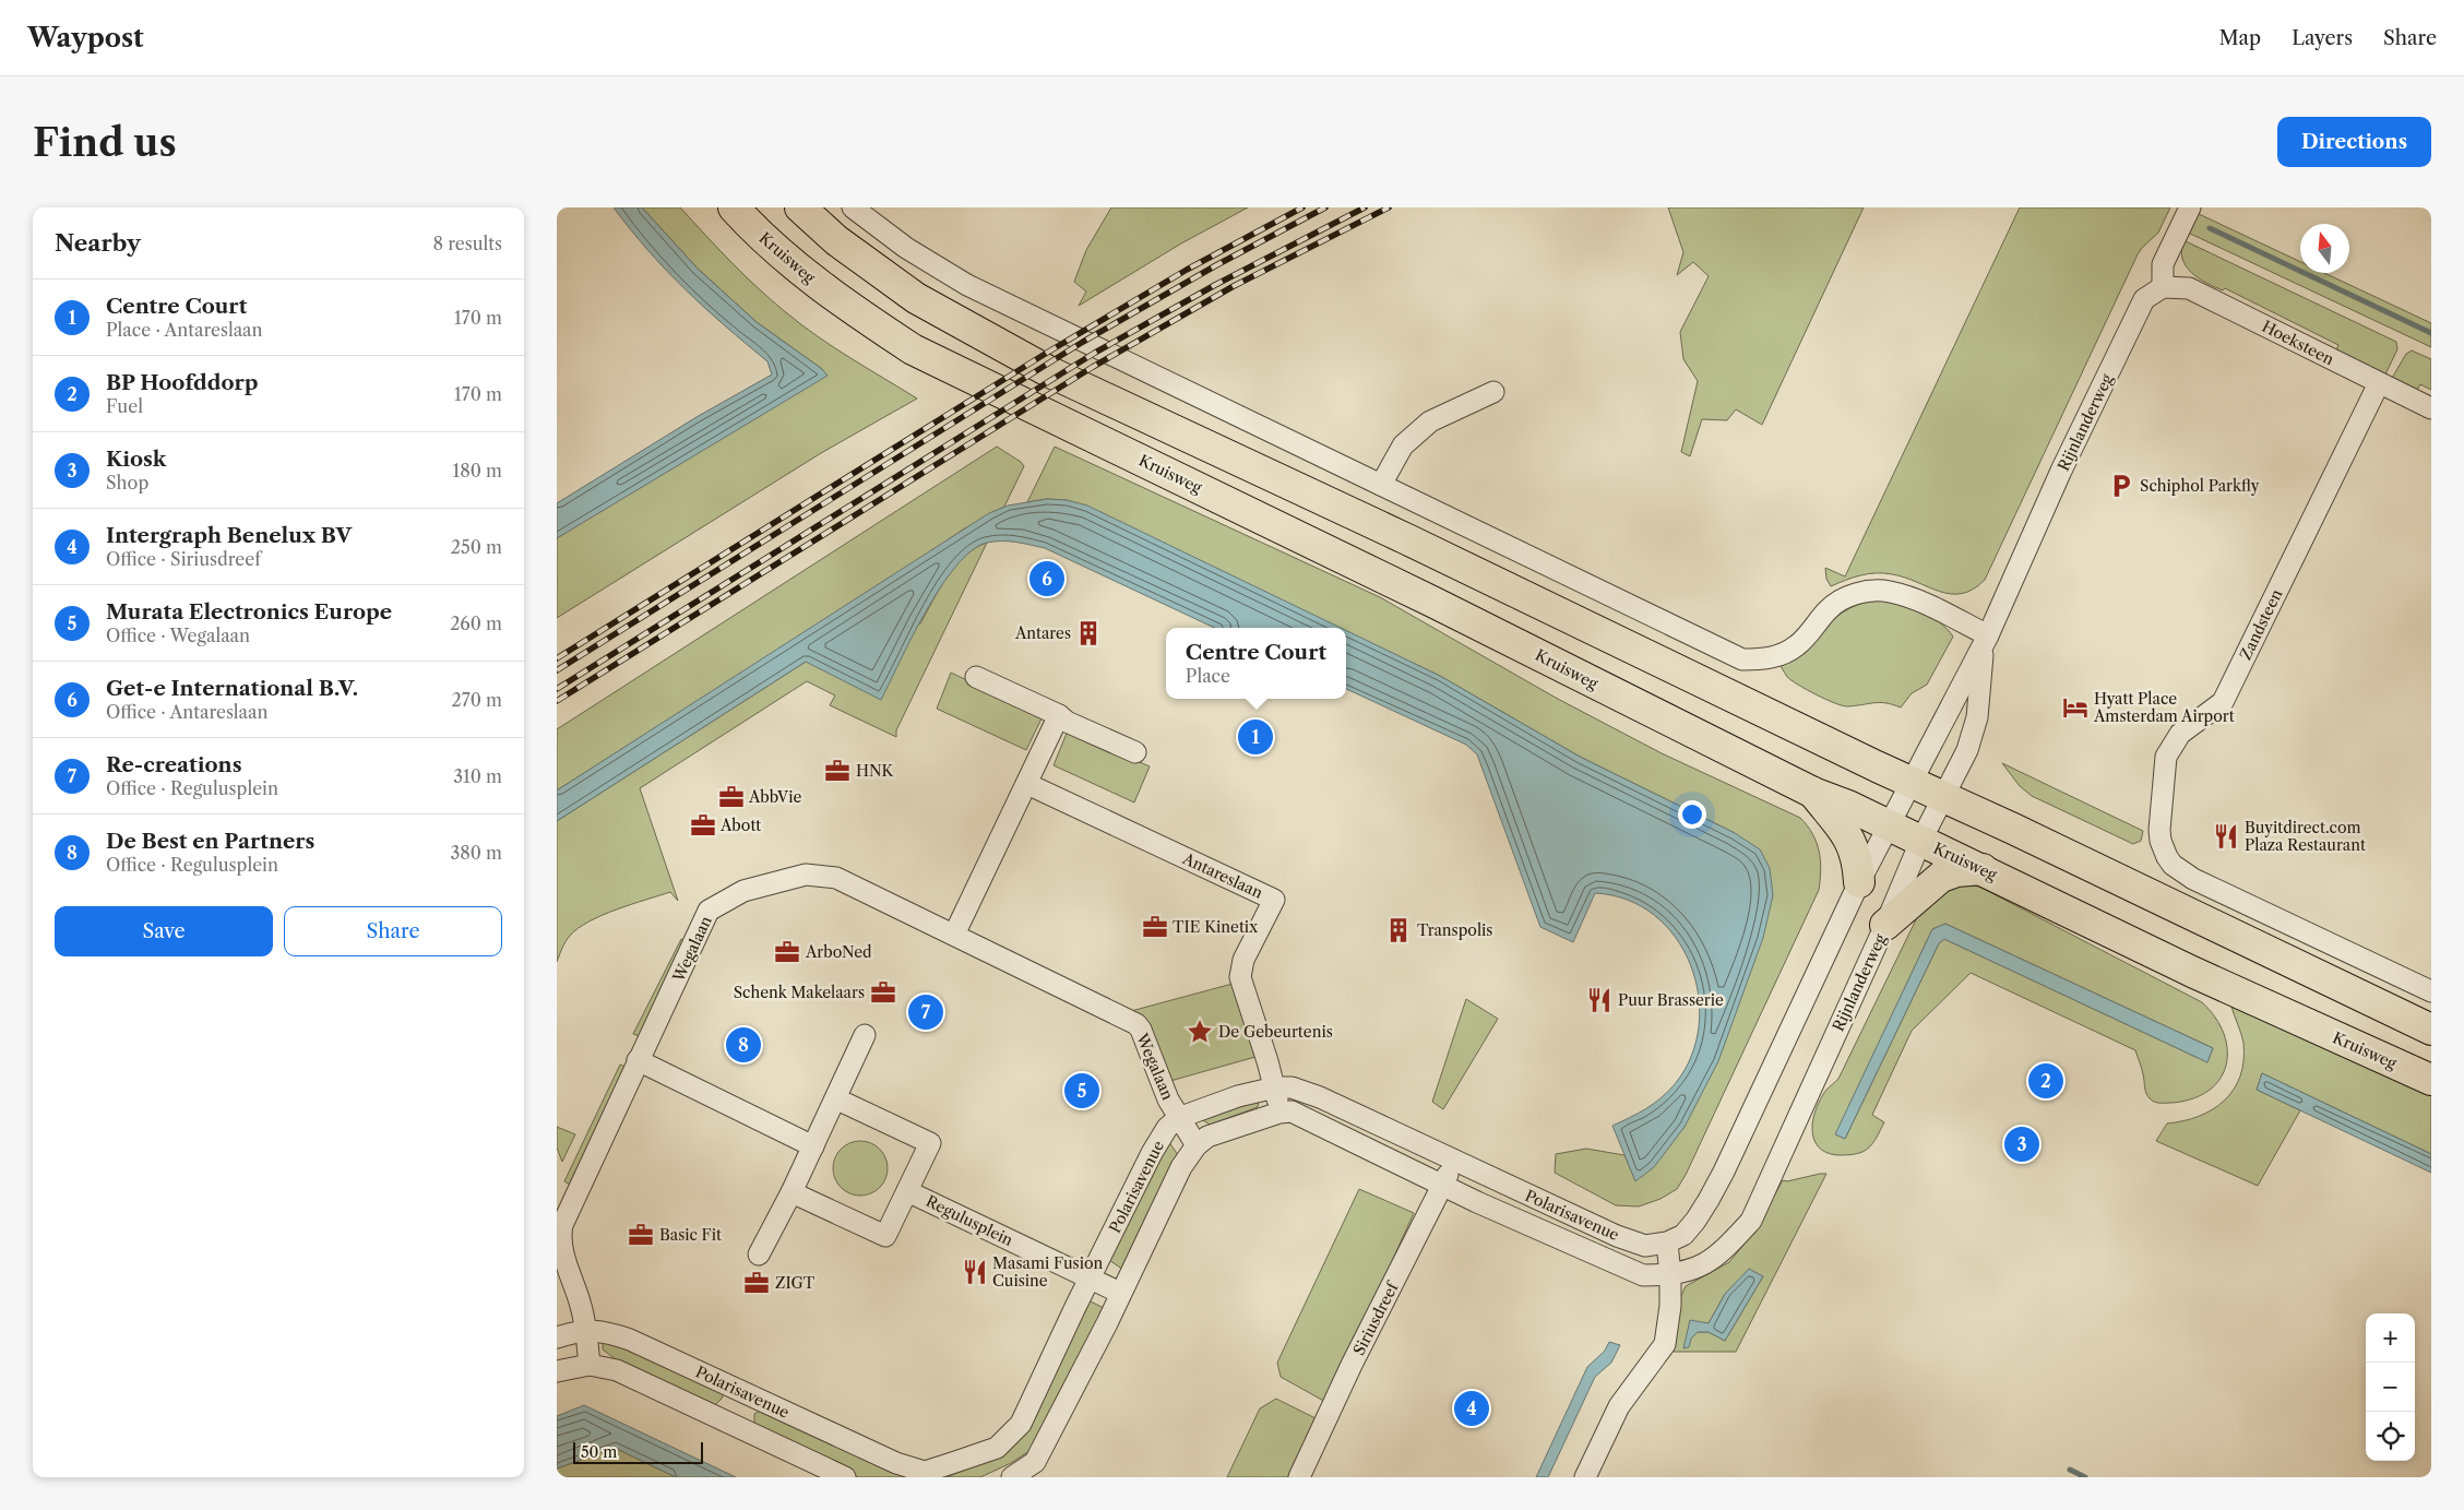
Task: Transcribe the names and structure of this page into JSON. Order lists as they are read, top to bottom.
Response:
{
  "streets": {
    "highway": ["Kruisweg"],
    "street": [
      "Hoeksteen",
      "Rijnlanderweg",
      "Zandsteen",
      "Antareslaan",
      "Wegalaan",
      "Polarisavenue",
      "Regulusplein",
      "Siriusdreef"
    ]
  },
  "crossings": [
    ["Kruisweg", "Rijnlanderweg"],
    ["Hoeksteen", "Rijnlanderweg"],
    ["Hoeksteen", "Zandsteen"],
    ["Rijnlanderweg", "Polarisavenue"],
    ["Antareslaan", "Polarisavenue"],
    ["Wegalaan", "Polarisavenue"],
    ["Polarisavenue", "Regulusplein"],
    ["Polarisavenue", "Siriusdreef"]
  ],
  "places": {
    "parking": ["Schiphol Parkfly"],
    "building": ["Antares", "Transpolis"],
    "hotel": ["Hyatt Place Amsterdam Airport"],
    "office": [
      "HNK",
      "AbbVie",
      "Abott",
      "TIE Kinetix",
      "ArboNed",
      "Schenk Makelaars",
      "Basic Fit",
      "ZIGT"
    ],
    "restaurant": ["Buyitdirect.com Plaza Restaurant", "Puur Brasserie", "Masami Fusion Cuisine"],
    "place": ["De Gebeurtenis"]
  },
  "scale_bar": "50 m",
  "north": "top",
  "page": {
    "header": "Waypost",
    "nav": ["Map", "Layers", "Share"],
    "buttons": [
      "Directions",
      ["Save", "Share"]
    ],
    "title": "Find us",
    "heading": ["Nearby", "8 results"],
    "list": [
      {
        "mark": "1",
        "name": "Centre Court",
        "note": "Place · Antareslaan",
        "value": "170 m"
      },
      {
        "mark": "2",
        "name": "BP Hoofddorp",
        "note": "Fuel",
        "value": "170 m"
      },
      {
        "mark": "3",
        "name": "Kiosk",
        "note": "Shop",
        "value": "180 m"
      },
      {
        "mark": "4",
        "name": "Intergraph Benelux BV",
        "note": "Office · Siriusdreef",
        "value": "250 m"
      },
      {
        "mark": "5",
        "name": "Murata Electronics Europe",
        "note": "Office · Wegalaan",
        "value": "260 m"
      },
      {
        "mark": "6",
        "name": "Get-e International B.V.",
        "note": "Office · Antareslaan",
        "value": "270 m"
      },
      {
        "mark": "7",
        "name": "Re-creations",
        "note": "Office · Regulusplein",
        "value": "310 m"
      },
      {
        "mark": "8",
        "name": "De Best en Partners",
        "note": "Office · Regulusplein",
        "value": "380 m"
      }
    ],
    "pins": [
      "6",
      "1",
      "7",
      "8",
      "2",
      "5",
      "3",
      "4"
    ],
    "popup": ["Centre Court", "Place"],
    "map_buttons": ["+", "−"],
    "scale": "50 m"
  }
}
